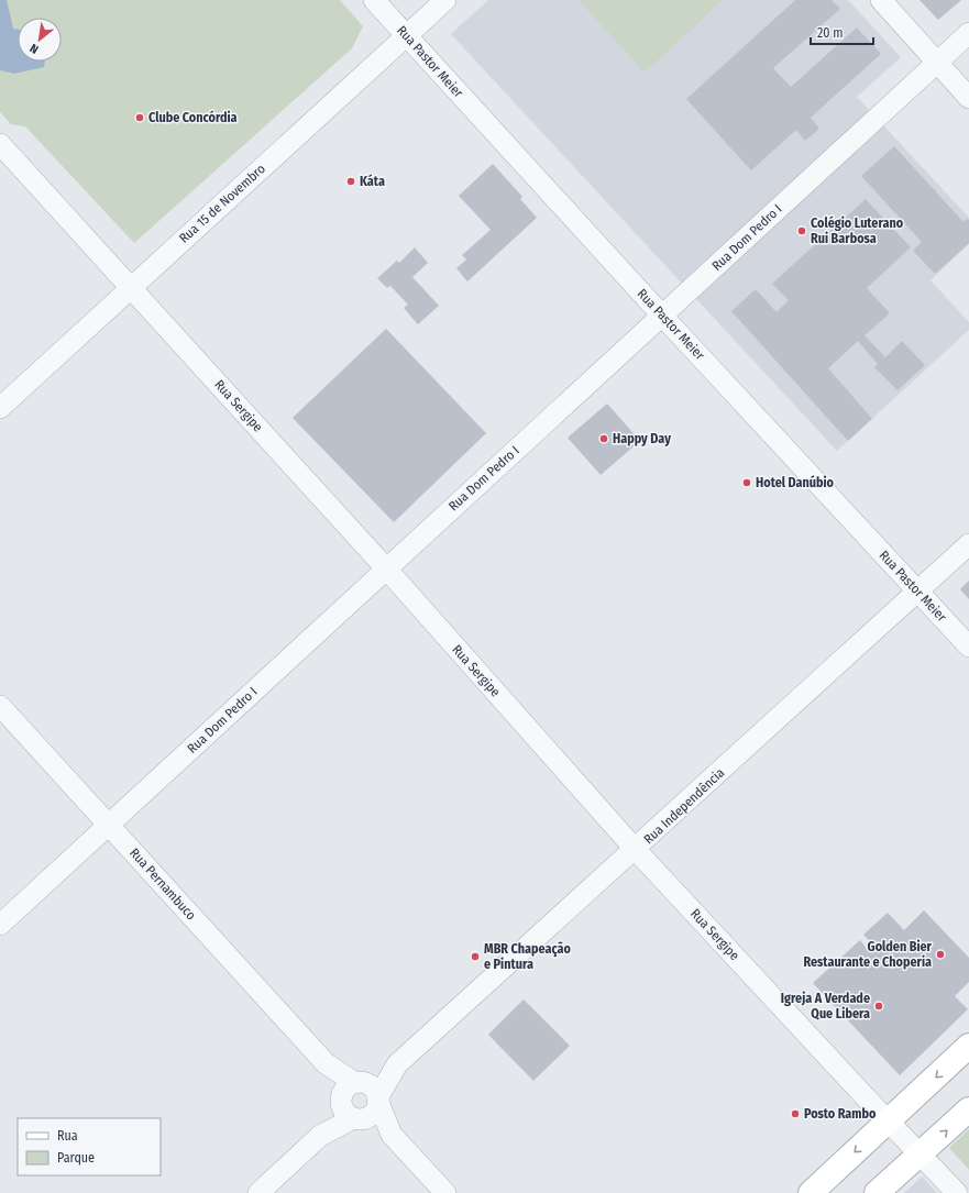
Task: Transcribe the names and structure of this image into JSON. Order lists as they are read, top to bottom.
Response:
{
  "streets": {
    "street": [
      "Rua Pastor Meier",
      "Rua 15 de Novembro",
      "Rua Dom Pedro I",
      "Rua Sergipe",
      "Rua Independência",
      "Rua Pernambuco"
    ]
  },
  "crossings": [
    ["Rua Pastor Meier", "Rua 15 de Novembro"],
    ["Rua Pastor Meier", "Rua Dom Pedro I"],
    ["Rua Pastor Meier", "Rua Independência"],
    ["Rua 15 de Novembro", "Rua Sergipe"],
    ["Rua Dom Pedro I", "Rua Sergipe"],
    ["Rua Dom Pedro I", "Rua Pernambuco"],
    ["Rua Sergipe", "Rua Independência"],
    ["Rua Independência", "Rua Pernambuco"]
  ],
  "places": [
    "Clube Concórdia",
    "Káta",
    "Colégio Luterano Rui Barbosa",
    "Happy Day",
    "Hotel Danúbio",
    "Golden Bier Restaurante e Choperia",
    "MBR Chapeação e Pintura",
    "Igreja A Verdade Que Libera",
    "Posto Rambo"
  ],
  "legend": ["Rua", "Parque"],
  "scale_bar": "20 m",
  "north": "bottom left"
}
